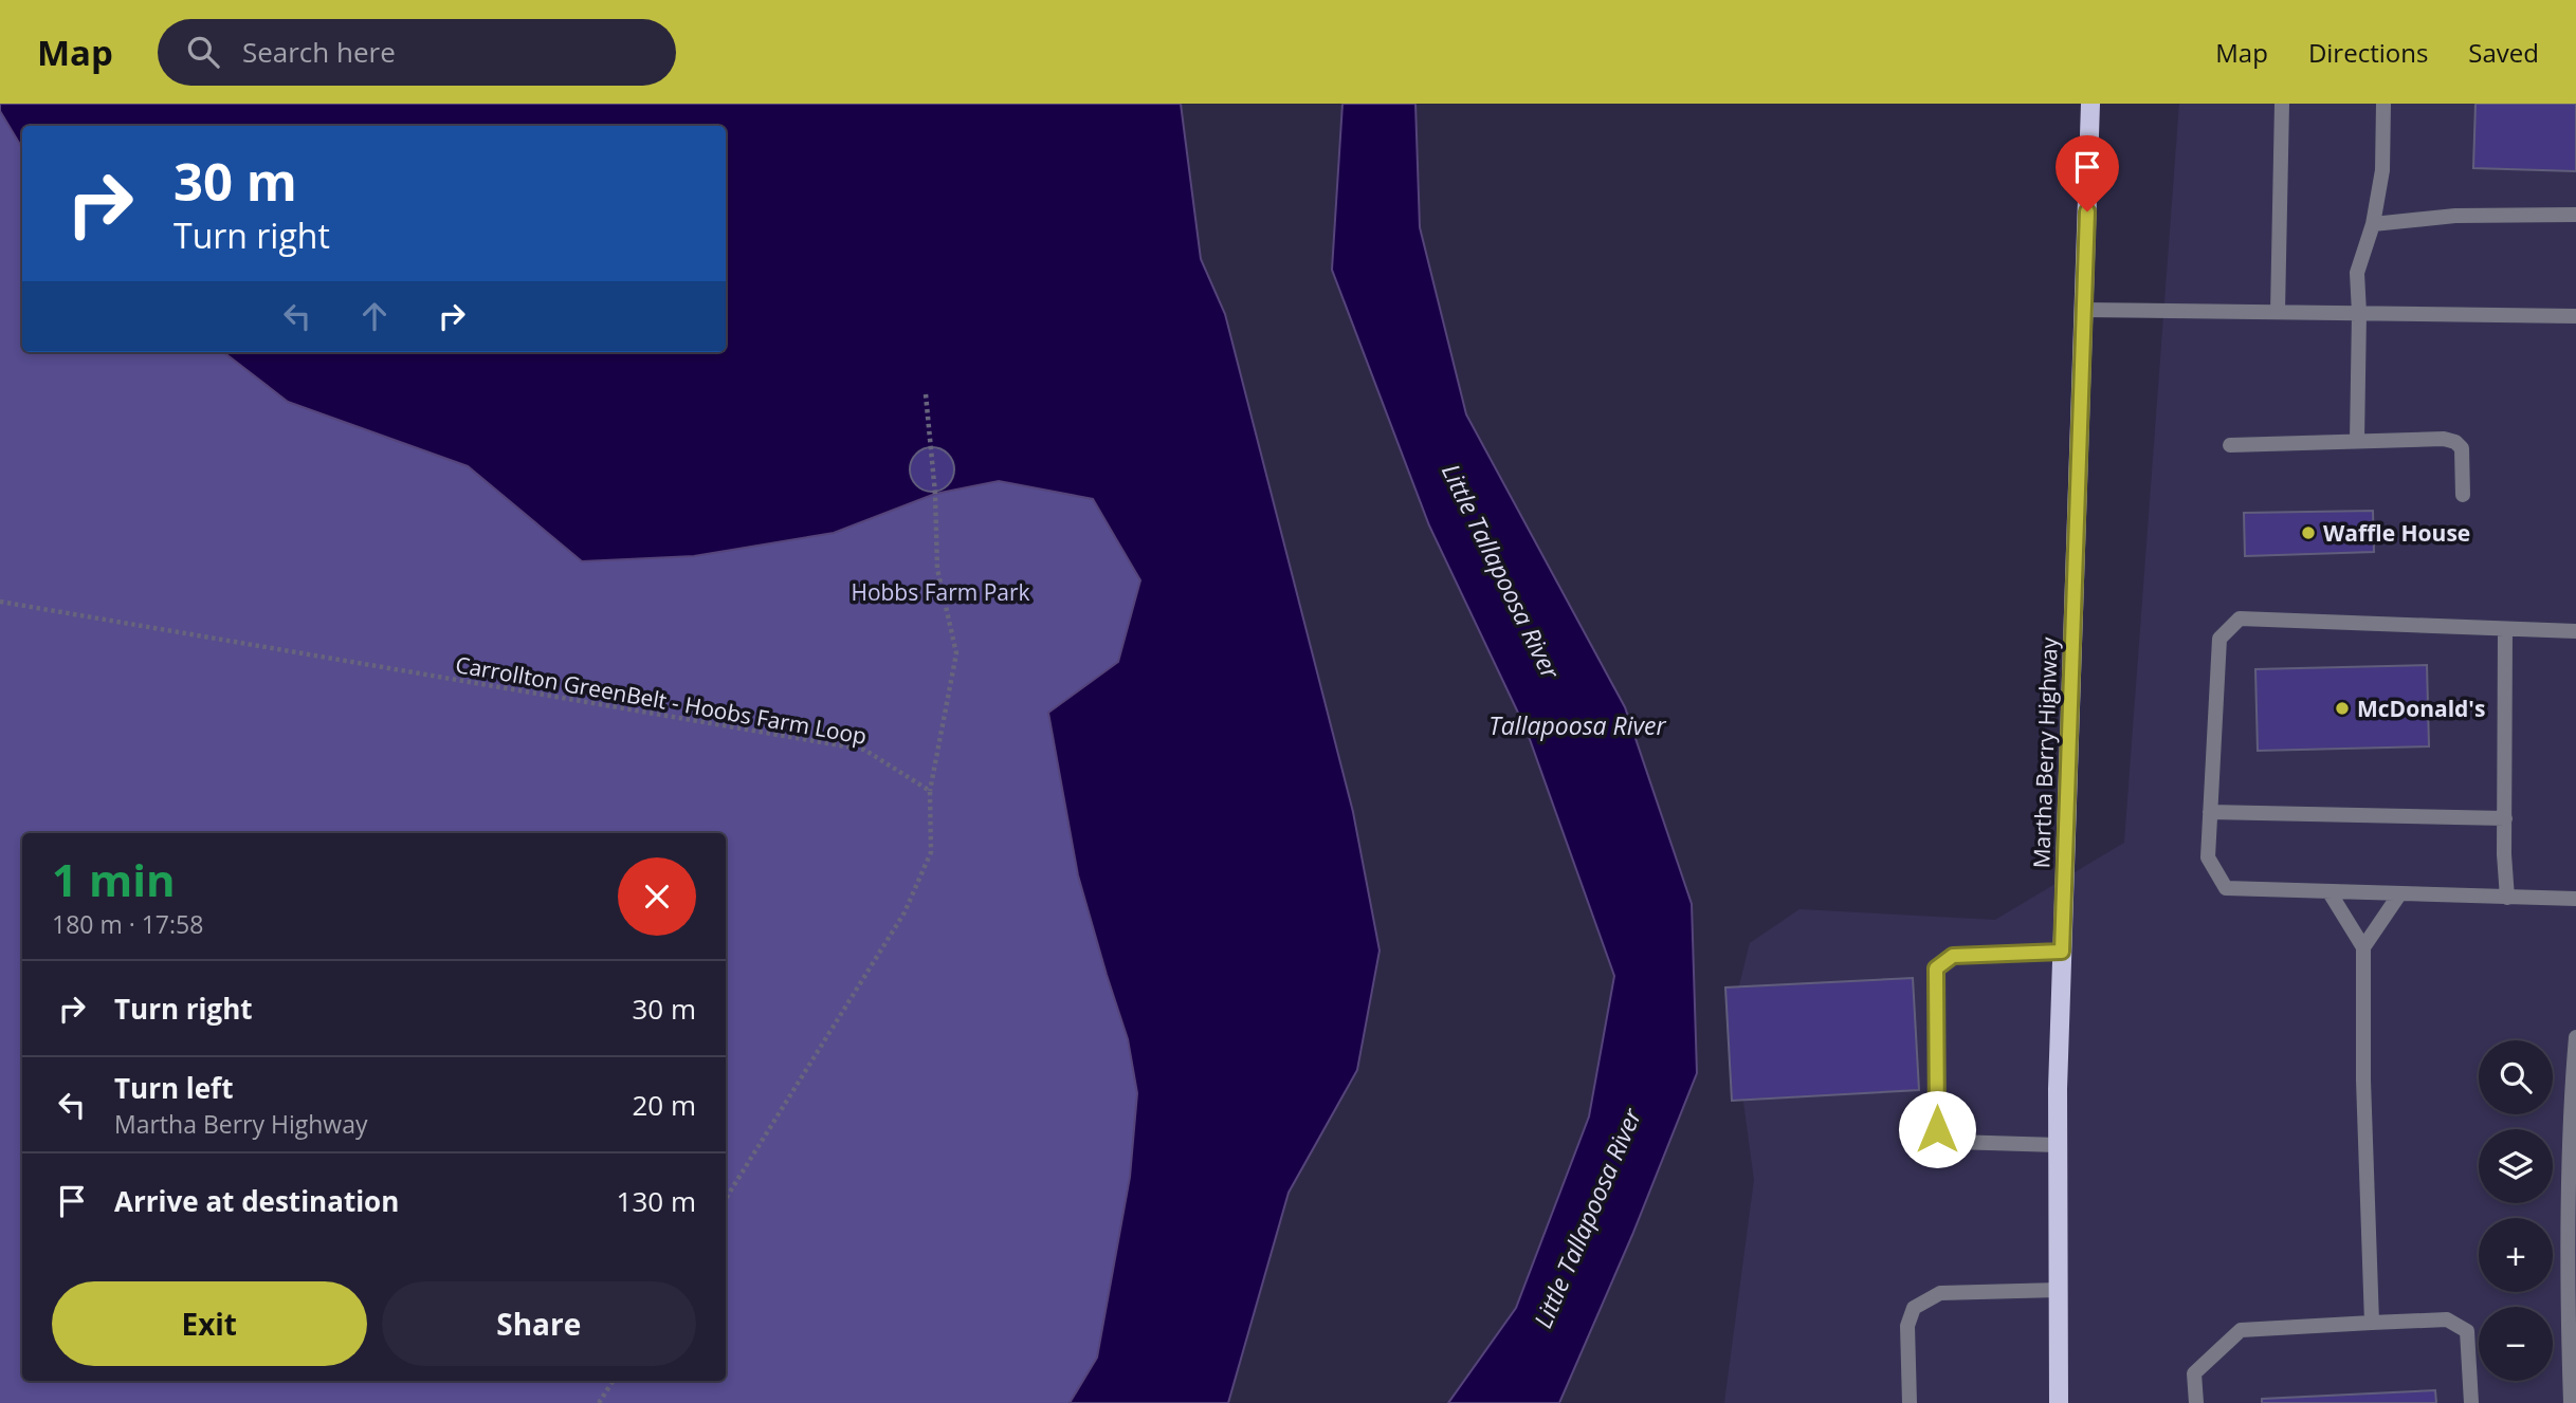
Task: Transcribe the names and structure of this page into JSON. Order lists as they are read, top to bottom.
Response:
{
  "streets": {
    "main road": ["Martha Berry Highway"],
    "path": ["Carrollton GreenBelt - Hoobs Farm Loop"]
  },
  "water": ["Little Tallapoosa River", "Tallapoosa River"],
  "parks": ["Hobbs Farm Park"],
  "places": ["Waffle House", "McDonald's"],
  "page": {
    "header": "Map",
    "search": "Search here",
    "nav": ["Map", "Directions", "Saved"],
    "turn": ["30 m", "Turn right"],
    "heading": ["1 min", "180 m · 17:58"],
    "list": [
      {
        "name": "Turn right",
        "value": "30 m"
      },
      {
        "name": "Turn left",
        "note": "Martha Berry Highway",
        "value": "20 m"
      },
      {
        "name": "Arrive at destination",
        "value": "130 m"
      }
    ],
    "map_buttons": ["+", "−"],
    "buttons": ["Exit", "Share"]
  }
}
